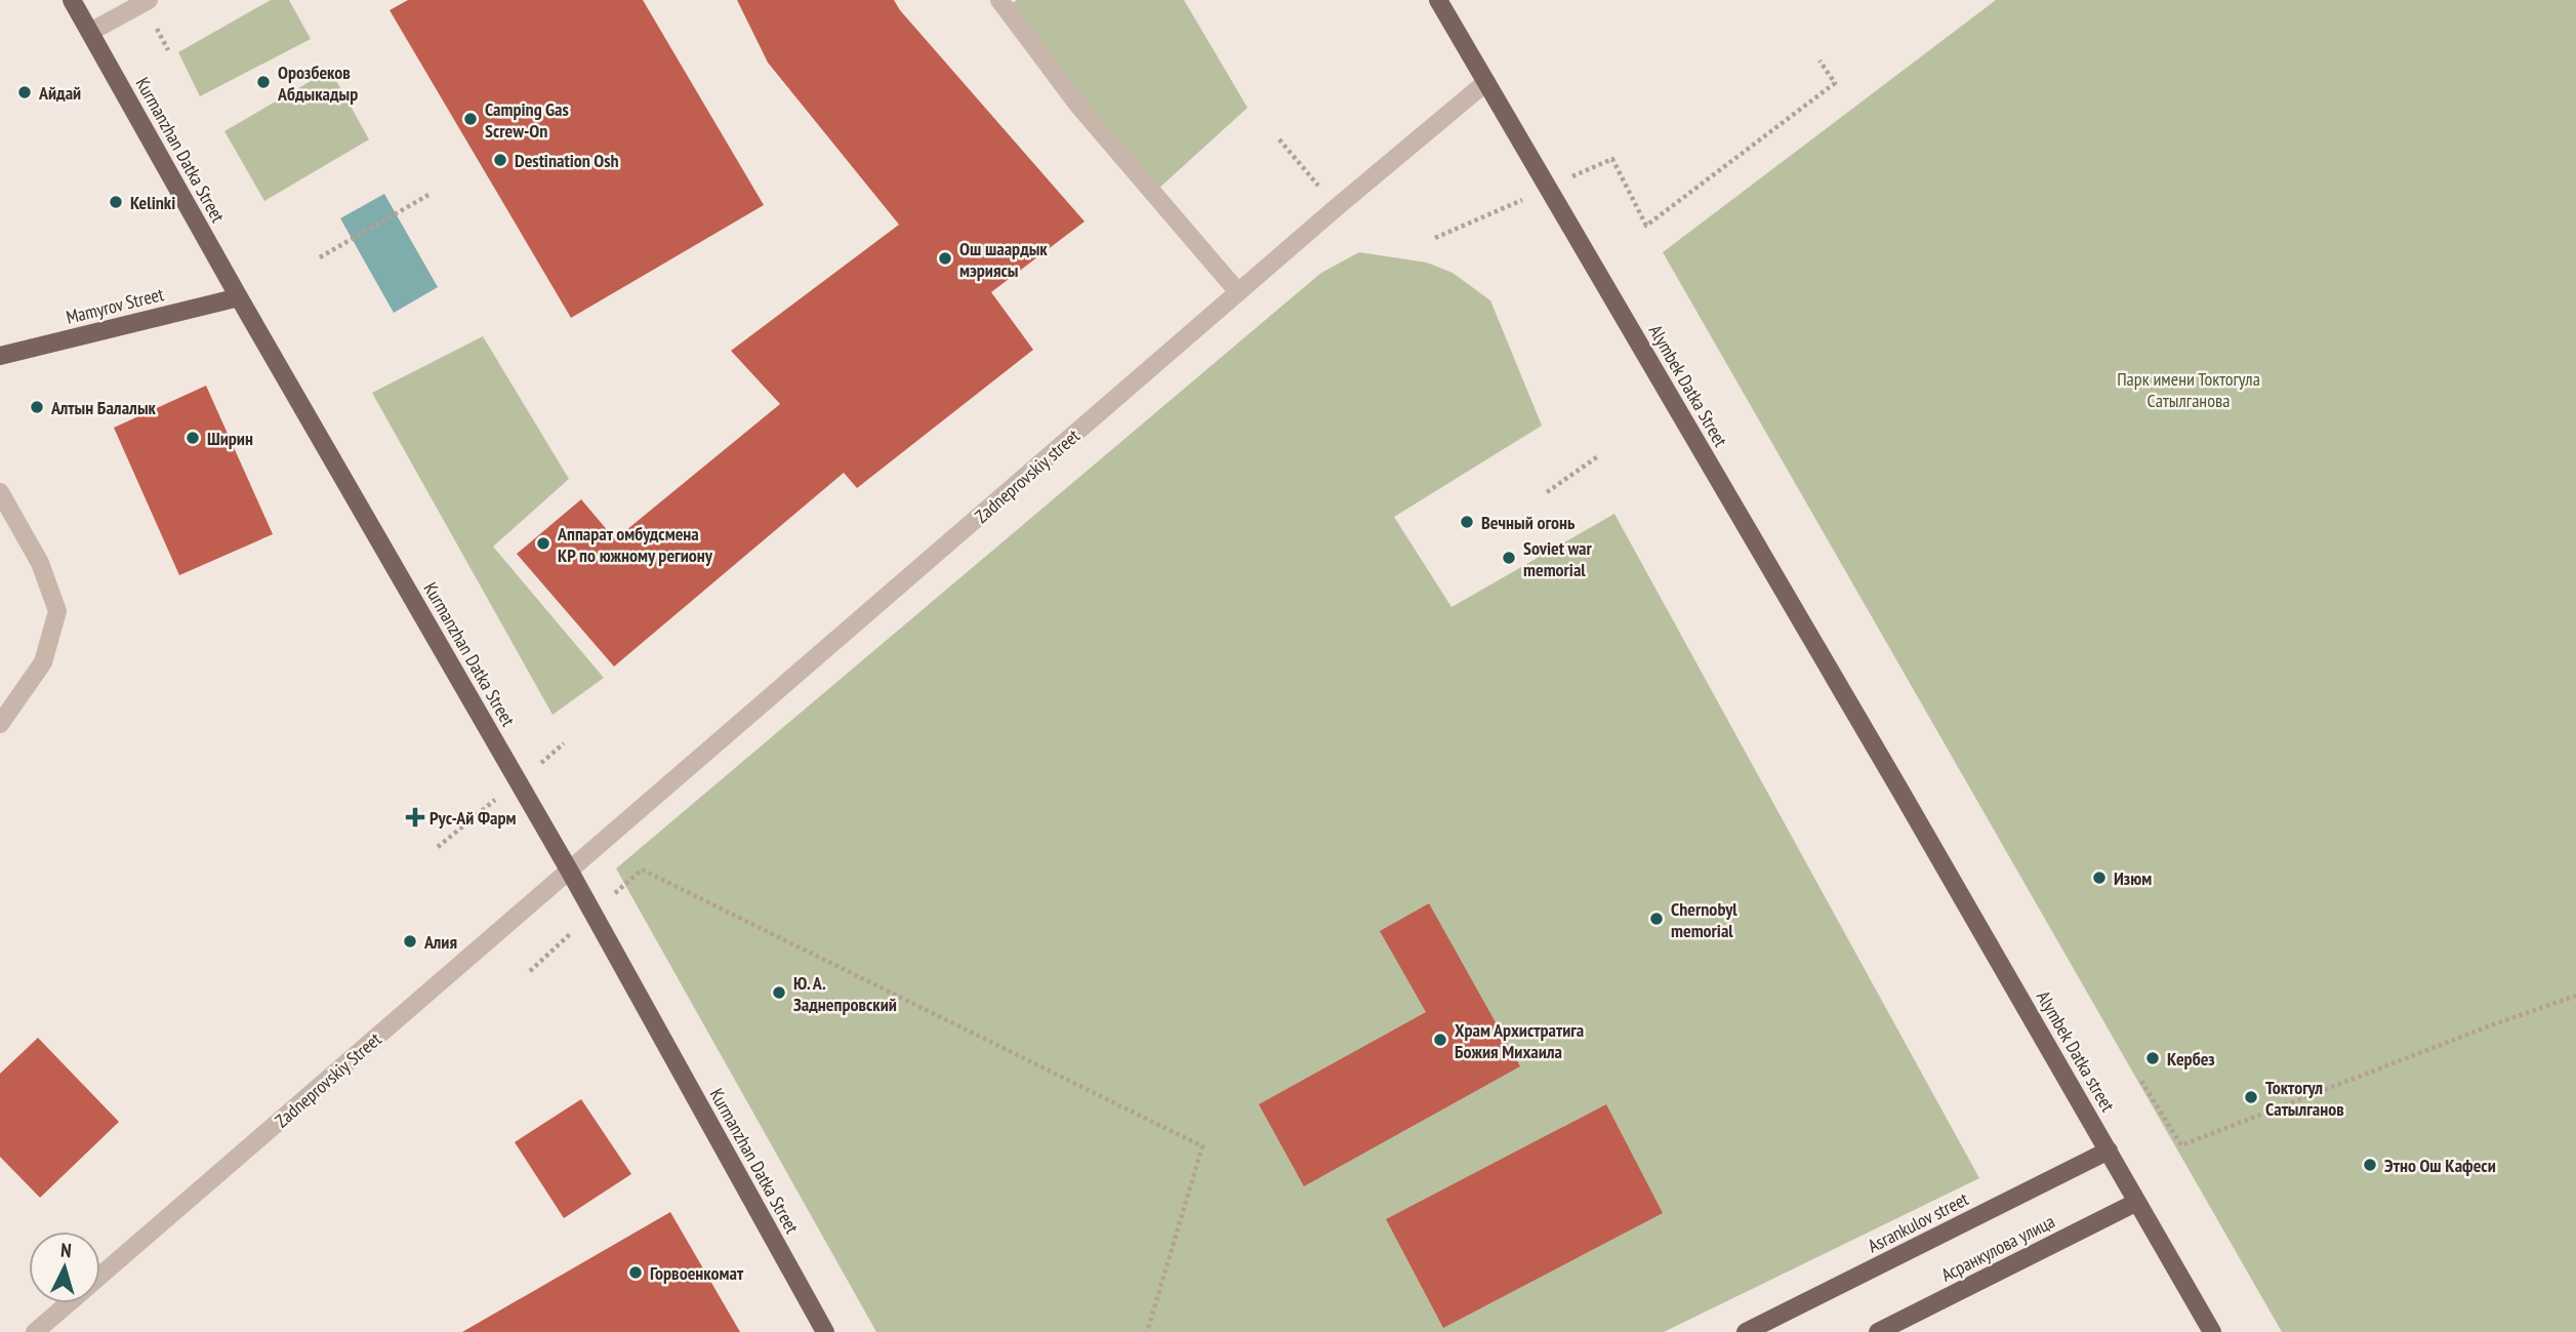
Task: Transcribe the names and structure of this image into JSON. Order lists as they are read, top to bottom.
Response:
{
  "streets": {
    "main road": [
      "Kurmanzhan Datka Street",
      "Mamyrov Street",
      "Alymbek Datka Street",
      "Asrankulov street",
      "Асранкулова улица"
    ],
    "street": ["Zadneprovskiy street", "Zadneprovskiy Street"]
  },
  "crossings": [
    ["Kurmanzhan Datka Street", "Mamyrov Street"],
    ["Kurmanzhan Datka Street", "Zadneprovskiy street"],
    ["Kurmanzhan Datka Street", "Zadneprovskiy Street"],
    ["Alymbek Datka Street", "Zadneprovskiy street"],
    ["Alymbek Datka Street", "Asrankulov street"],
    ["Zadneprovskiy street", "Zadneprovskiy Street"]
  ],
  "parks": ["Парк имени Токтогула Сатылганова"],
  "places": {
    "other": [
      "Орозбеков Абдыкадыр",
      "Айдай",
      "Camping Gas Screw-On",
      "Destination Osh",
      "Kelinki",
      "Ош шаардык мэриясы",
      "Алтын Балалык",
      "Ширин",
      "Вечный огонь",
      "Аппарат омбудсмена КР по южному региону",
      "Soviet war memorial",
      "Изюм",
      "Chernobyl memorial",
      "Алия",
      "Ю. А. Заднепровский",
      "Храм Архистратига Божия Михаила",
      "Кербез",
      "Токтогул Сатылганов",
      "Этно Ош Кафеси",
      "Горвоенкомат"
    ],
    "health": ["Рус-Ай Фарм"]
  },
  "north": "top"
}
